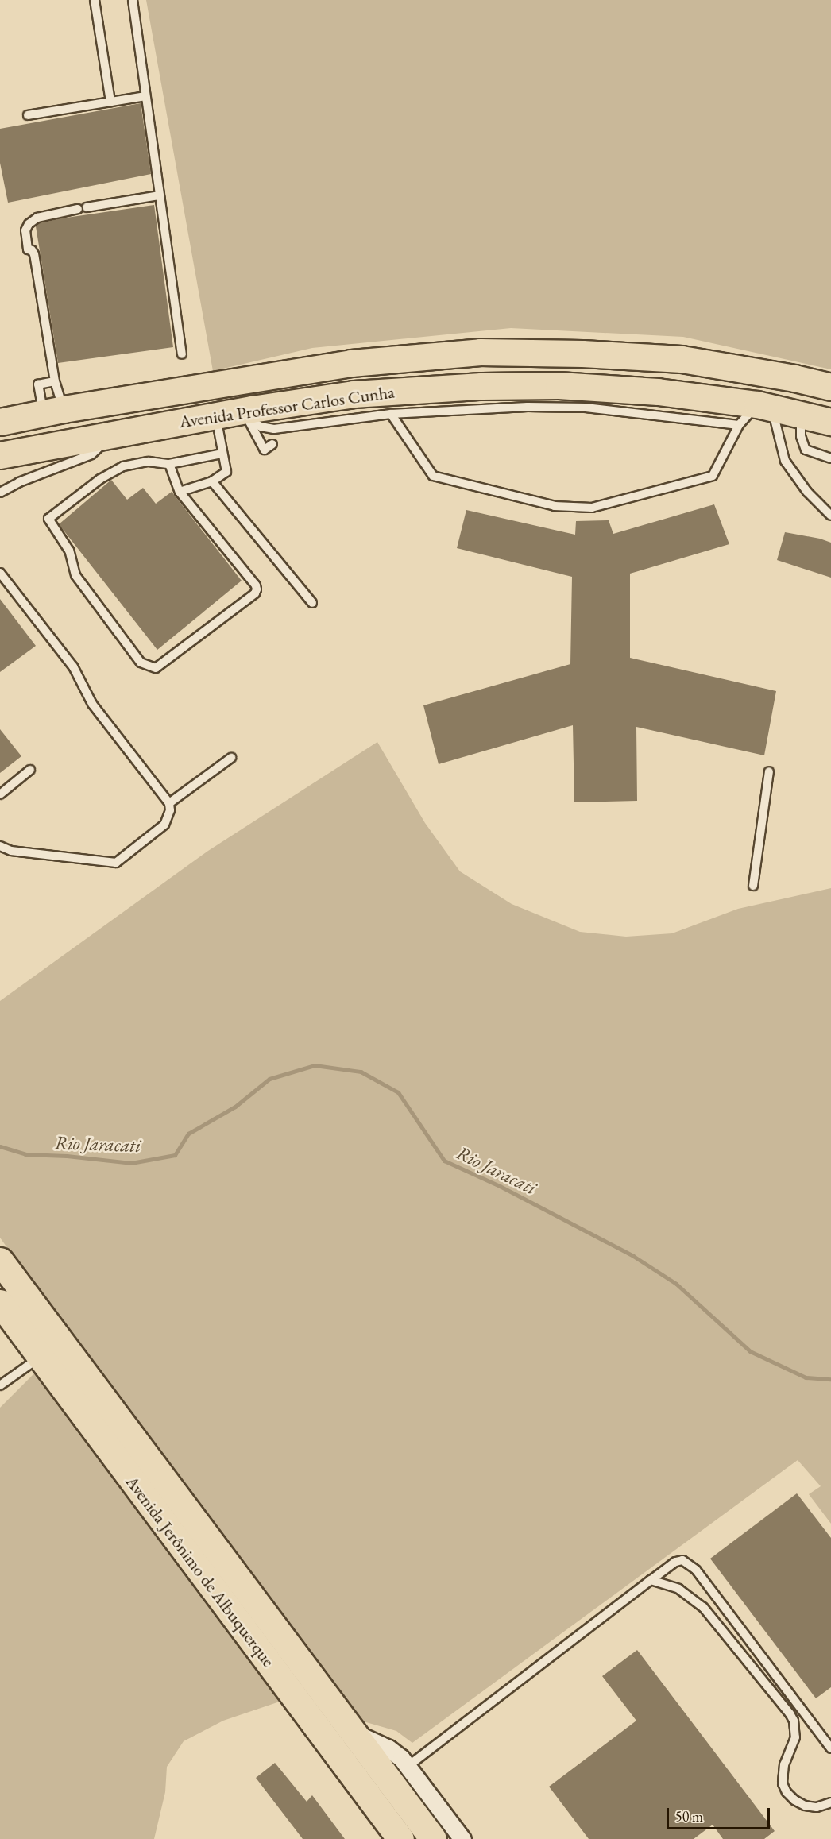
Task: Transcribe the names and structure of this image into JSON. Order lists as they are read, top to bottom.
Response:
{
  "streets": {
    "main road": ["Avenida Professor Carlos Cunha", "Avenida Jerônimo de Albuquerque"]
  },
  "water": ["Rio Jaracati"],
  "scale_bar": "50 m"
}
